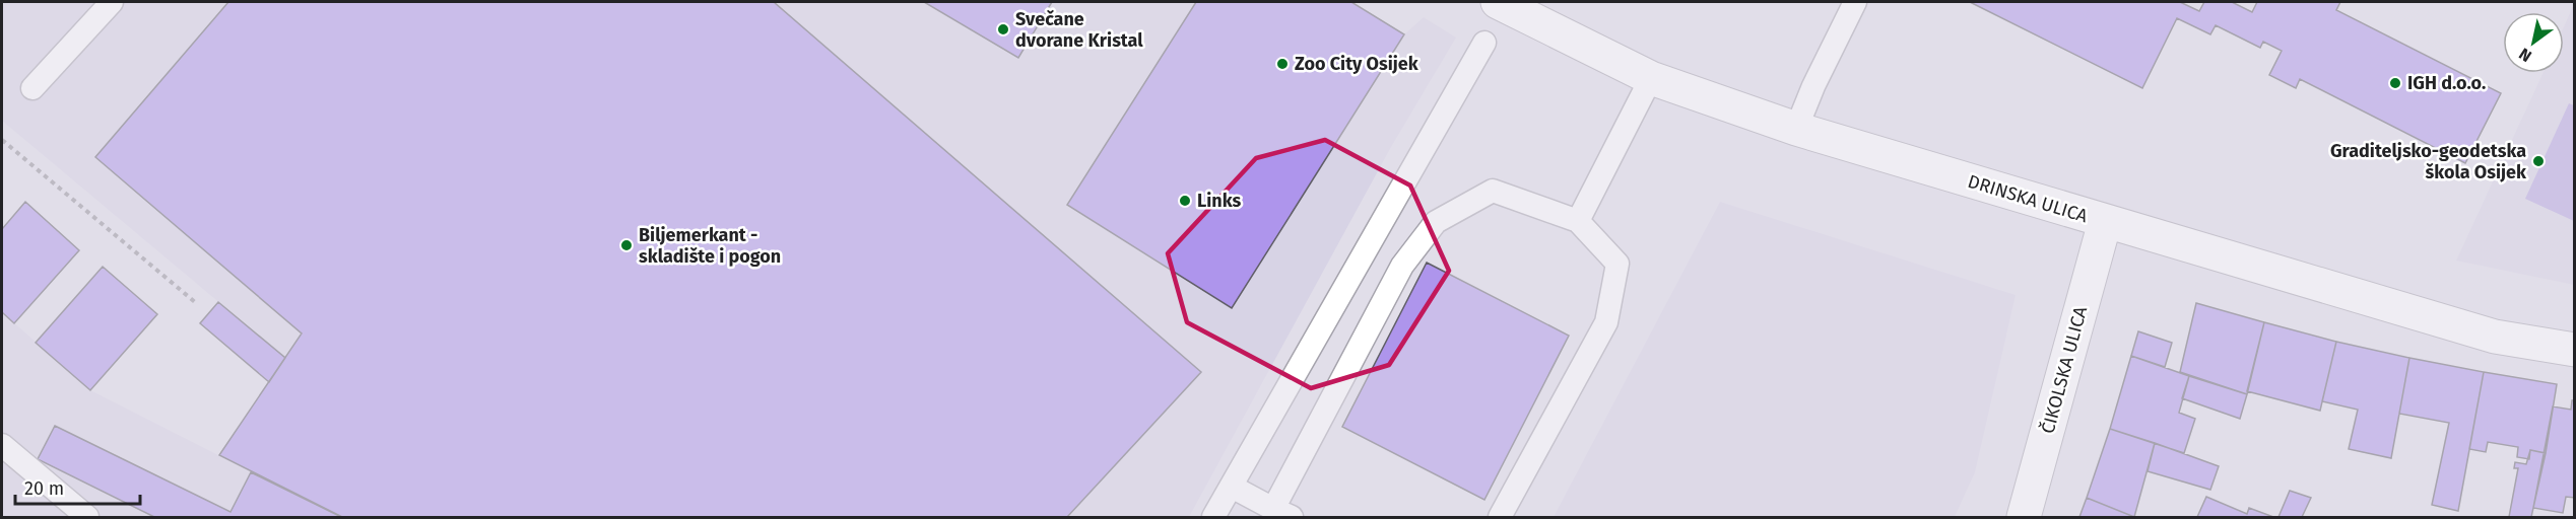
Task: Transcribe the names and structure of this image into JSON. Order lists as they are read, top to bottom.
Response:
{
  "streets": {
    "street": ["DRINSKA ULICA", "ČIKOLSKA ULICA"]
  },
  "crossings": [
    ["DRINSKA ULICA", "ČIKOLSKA ULICA"]
  ],
  "places": [
    "Svečane dvorane Kristal",
    "Zoo City Osijek",
    "IGH d.o.o.",
    "Graditeljsko-geodetska škola Osijek",
    "Links",
    "Biljemerkant - skladište i pogon"
  ],
  "scale_bar": "20 m",
  "north": "bottom left"
}
